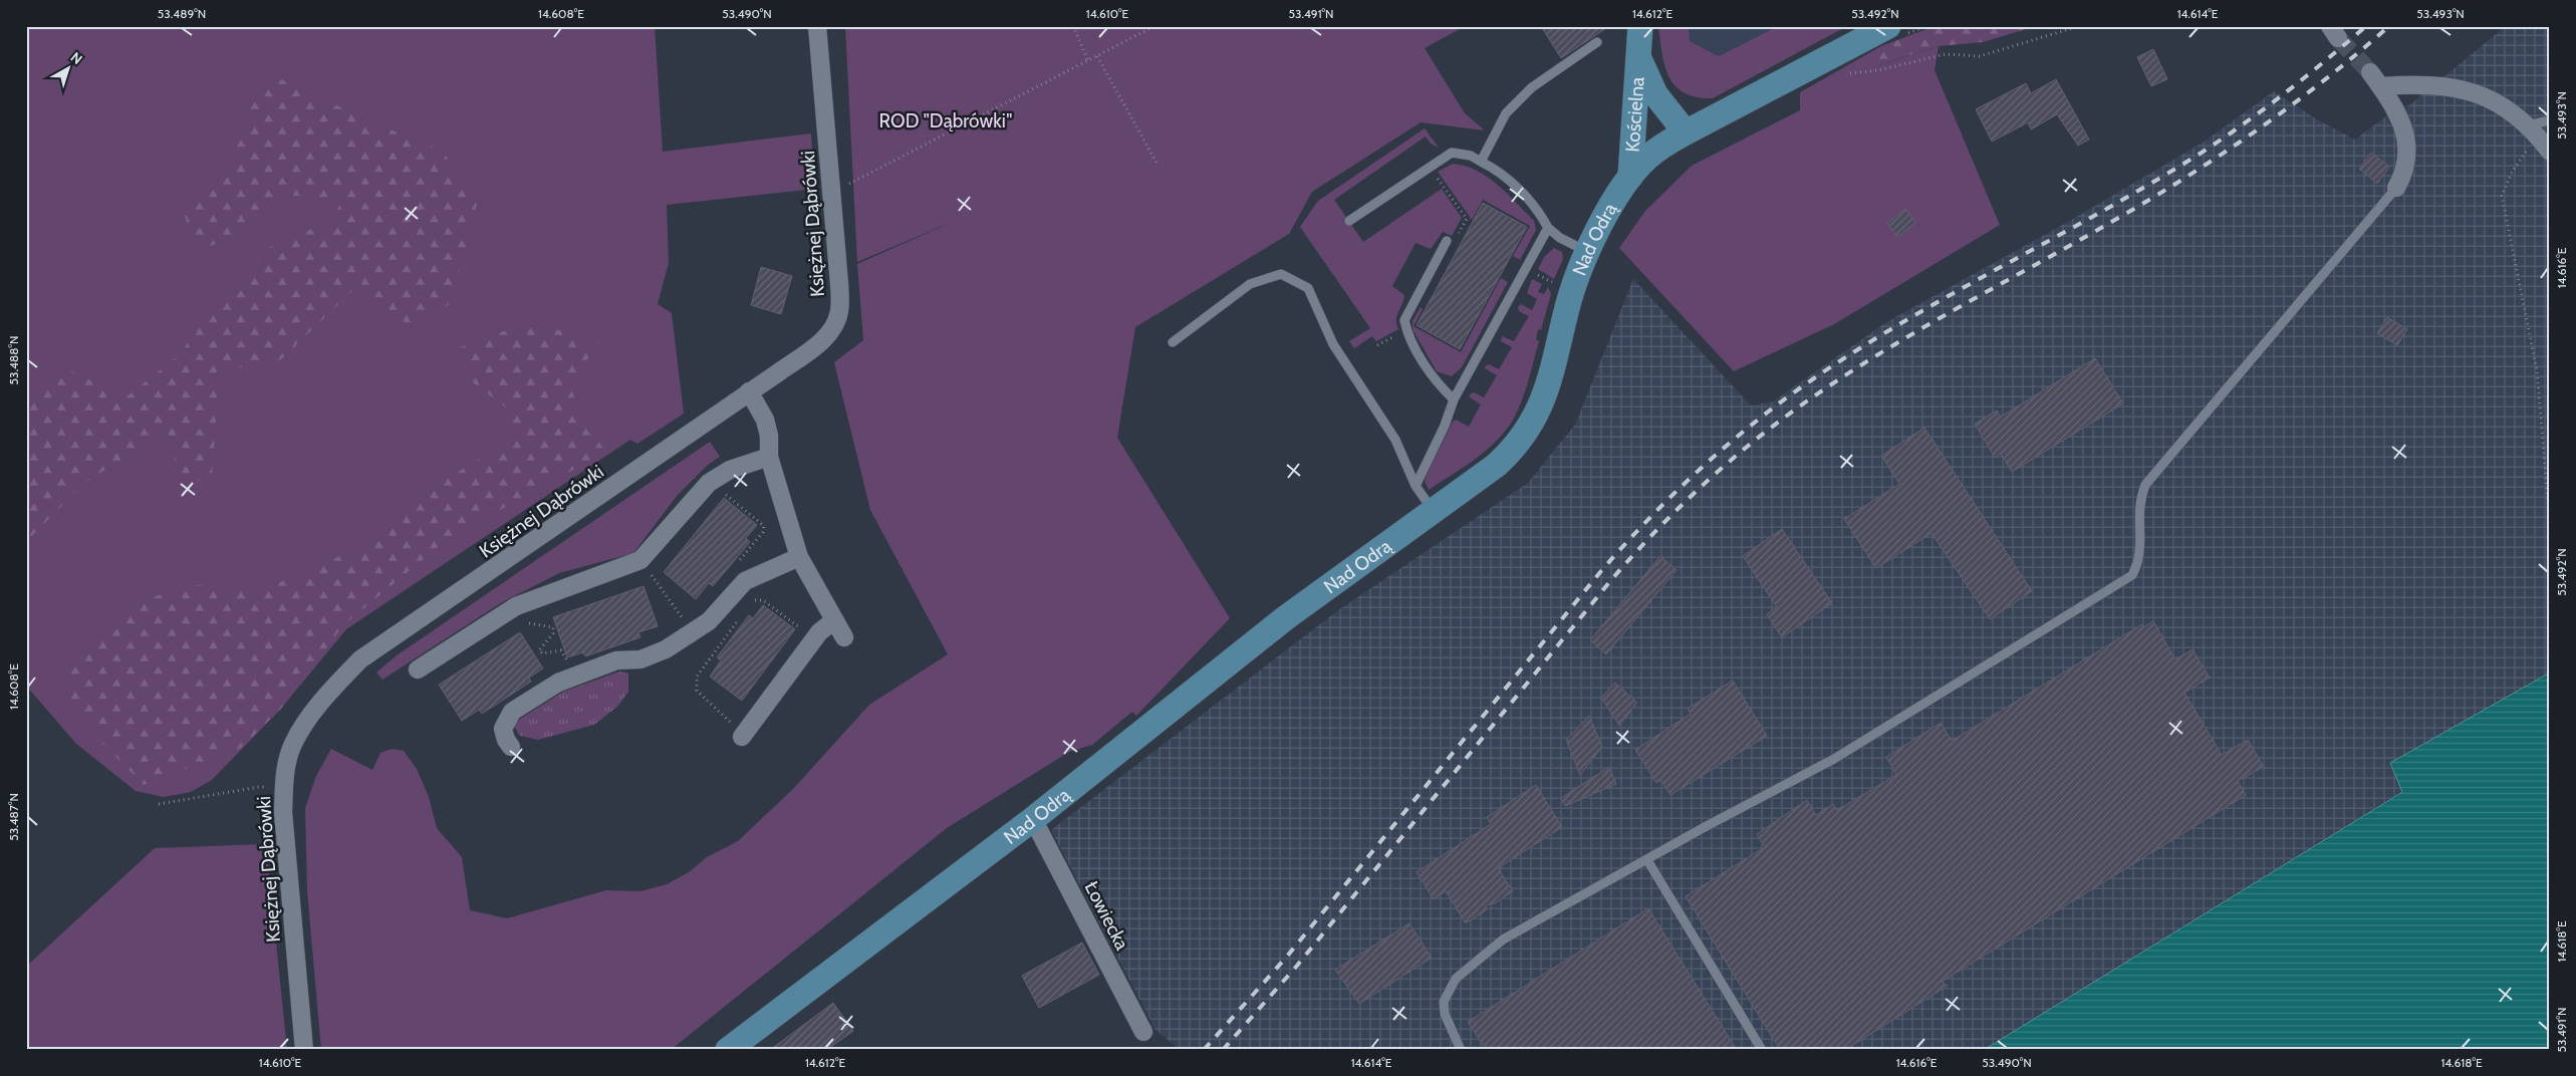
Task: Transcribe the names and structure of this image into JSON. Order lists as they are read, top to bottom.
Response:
{
  "streets": {
    "street": [
      "Kościelna",
      "Księżnej Dąbrówki",
      "Nad Odrą",
      "Łowiecka"
    ]
  },
  "crossings": [
    ["Kościelna", "Nad Odrą"],
    ["Nad Odrą", "Łowiecka"]
  ],
  "parks": ["ROD \"Dąbrówki\""],
  "north": "top right",
  "coordinates": [
    "53.489°N",
    "14.608°E",
    "53.490°N",
    "14.610°E",
    "53.491°N",
    "14.612°E",
    "53.492°N",
    "14.614°E",
    "53.493°N",
    "14.616°E",
    "53.488°N",
    "53.487°N",
    "14.618°E"
  ]
}
